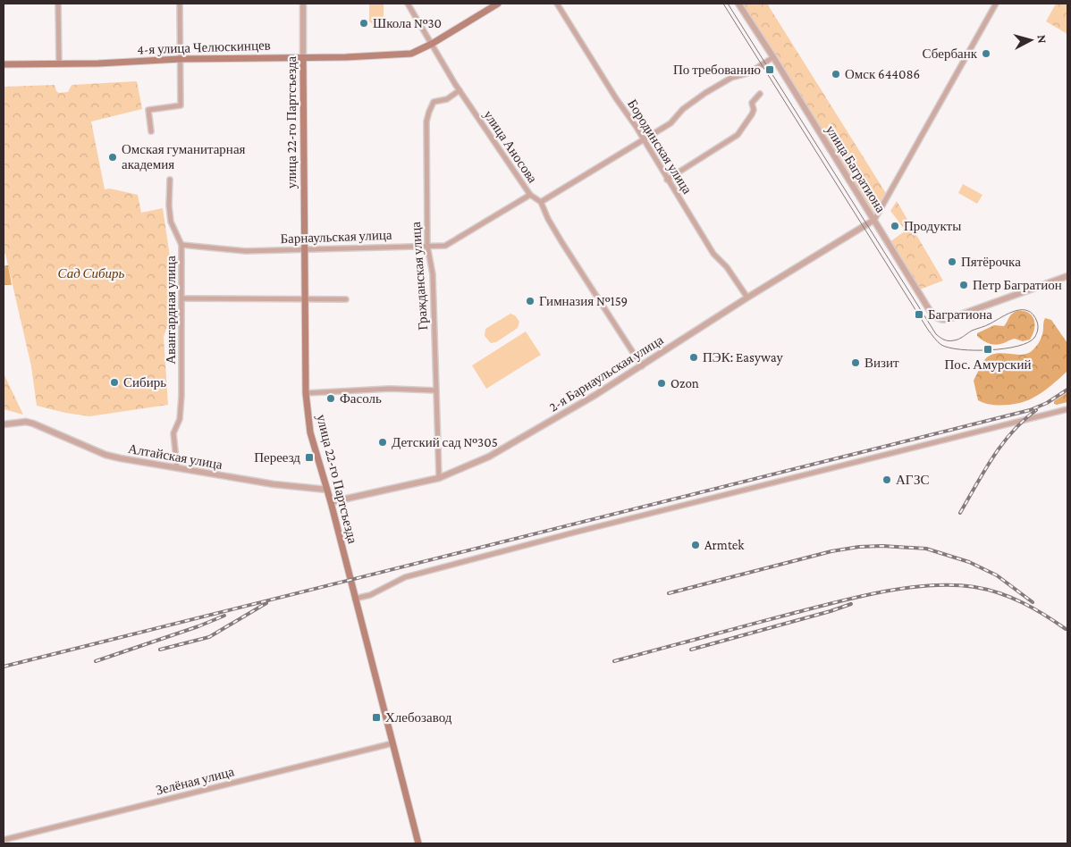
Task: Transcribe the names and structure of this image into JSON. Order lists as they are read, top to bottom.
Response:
{
  "streets": {
    "main road": ["4-я улица Челюскинцев", "улица 22-го Партсъезда"],
    "street": [
      "улица Аносова",
      "Бородинская улица",
      "улица Багратиона",
      "Барнаульская улица",
      "Гражданская улица",
      "Авангардная улица",
      "2-я Барнаульская улица",
      "Алтайская улица",
      "Зелёная улица"
    ]
  },
  "crossings": [
    ["4-я улица Челюскинцев", "улица 22-го Партсъезда"],
    ["4-я улица Челюскинцев", "улица Аносова"],
    ["улица 22-го Партсъезда", "Барнаульская улица"],
    ["улица 22-го Партсъезда", "2-я Барнаульская улица"],
    ["улица 22-го Партсъезда", "Алтайская улица"],
    ["улица 22-го Партсъезда", "Зелёная улица"],
    ["улица Аносова", "Барнаульская улица"],
    ["улица Аносова", "Гражданская улица"],
    ["Бородинская улица", "2-я Барнаульская улица"],
    ["улица Багратиона", "2-я Барнаульская улица"],
    ["Барнаульская улица", "Гражданская улица"],
    ["Барнаульская улица", "Авангардная улица"],
    ["Гражданская улица", "2-я Барнаульская улица"],
    ["Авангардная улица", "Алтайская улица"]
  ],
  "parks": ["Сад Сибирь"],
  "places": {
    "other": [
      "Школа №30",
      "Сбербанк",
      "Омск 644086",
      "Омская гуманитарная академия",
      "Продукты",
      "Пятёрочка",
      "Петр Багратион",
      "Гимназия №159",
      "ПЭК: Easyway",
      "Визит",
      "Сибирь",
      "Ozon",
      "Фасоль",
      "Детский сад №305",
      "АГЗС",
      "Armtek"
    ],
    "transit": [
      "По требованию",
      "Багратиона",
      "Пос. Амурский",
      "Переезд",
      "Хлебозавод"
    ]
  },
  "north": "right"
}
